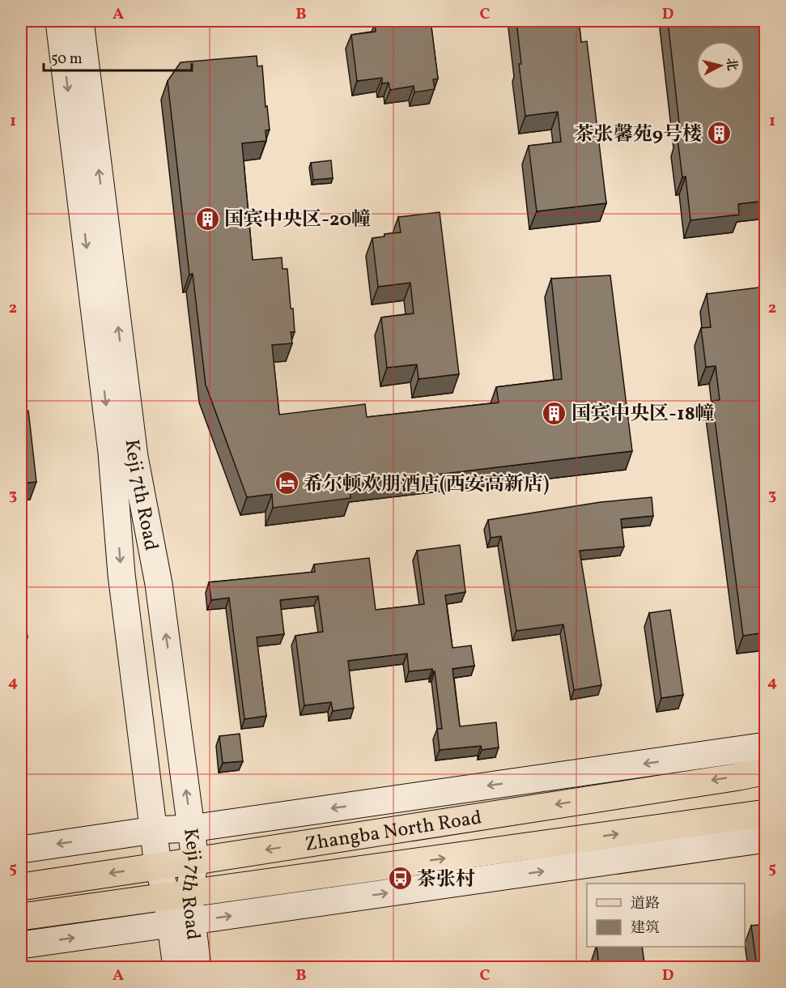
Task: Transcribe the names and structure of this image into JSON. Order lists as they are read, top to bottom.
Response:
{
  "streets": {
    "main road": ["Zhangba North Road"],
    "street": ["Keji 7th Road"]
  },
  "crossings": [
    ["Keji 7th Road", "Zhangba North Road"]
  ],
  "places": {
    "building": ["茶张馨苑9号楼", "国宾中央区-20幢", "国宾中央区-18幢"],
    "hotel": ["希尔顿欢朋酒店(西安高新店)"],
    "bus stop": ["茶张村"]
  },
  "legend": ["道路", "建筑"],
  "scale_bar": "50 m",
  "north": "right",
  "grid": {
    "columns": [
      "A",
      "B",
      "C",
      "D"
    ],
    "rows": [
      "1",
      "2",
      "3",
      "4",
      "5"
    ]
  }
}
